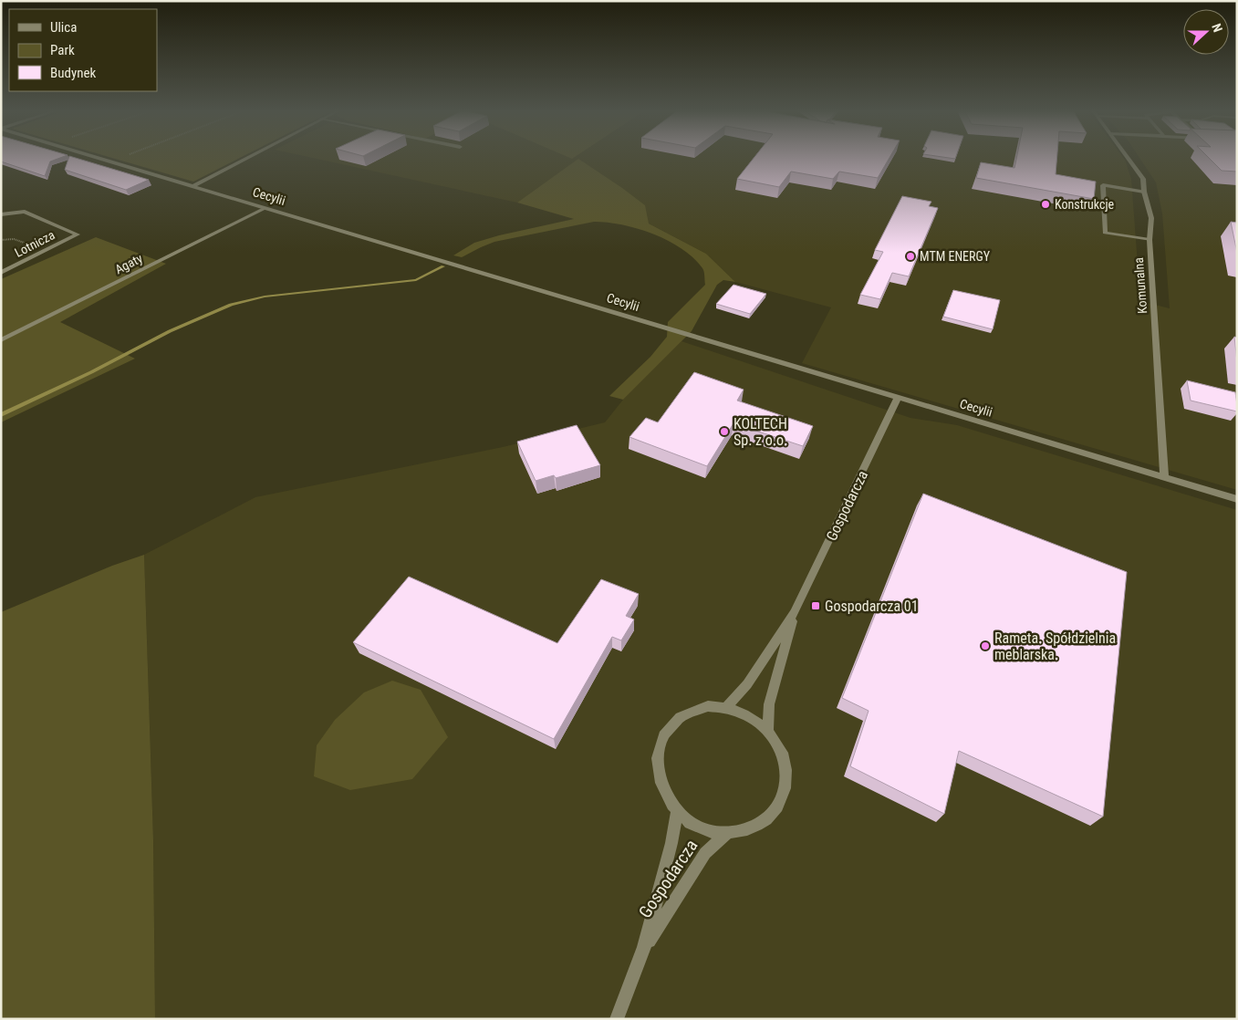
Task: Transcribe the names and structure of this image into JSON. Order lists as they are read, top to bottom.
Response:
{
  "streets": {
    "street": [
      "Cecylii",
      "Lotnicza",
      "Agaty",
      "Komunalna",
      "Gospodarcza"
    ]
  },
  "crossings": [
    ["Cecylii", "Agaty"],
    ["Cecylii", "Komunalna"],
    ["Cecylii", "Gospodarcza"]
  ],
  "places": {
    "other": [
      "Konstrukcje",
      "MTM ENERGY",
      "KOLTECH Sp. z o.o.",
      "Rameta. Spółdzielnia meblarska."
    ],
    "transit": ["Gospodarcza 01"]
  },
  "legend": ["Ulica", "Park", "Budynek"],
  "north": "right"
}
